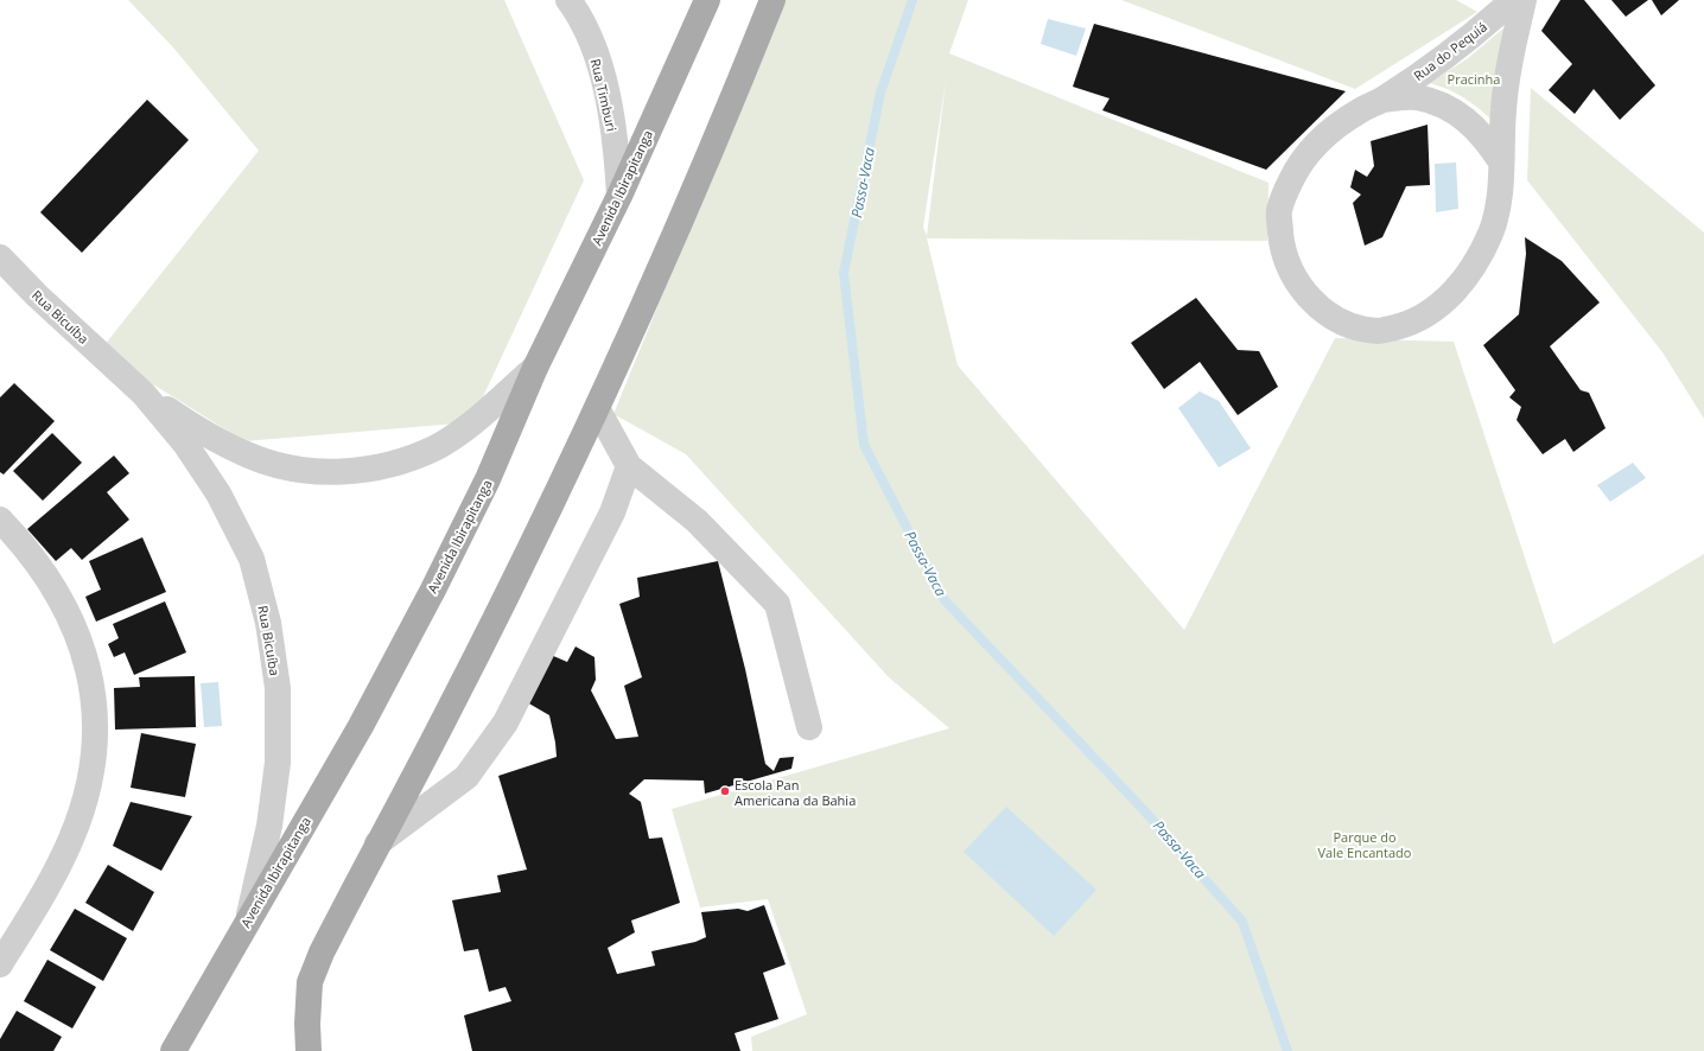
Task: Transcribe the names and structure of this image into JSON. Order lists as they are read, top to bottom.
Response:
{
  "streets": {
    "main road": ["Avenida Ibirapitanga"],
    "street": ["Rua do Pequiá", "Rua Timburi", "Rua Bicuíba"]
  },
  "crossings": [
    ["Rua Timburi", "Avenida Ibirapitanga"],
    ["Avenida Ibirapitanga", "Rua Bicuíba"]
  ],
  "water": ["Passa-Vaca"],
  "parks": ["Pracinha", "Parque do Vale Encantado"],
  "places": ["Escola Pan Americana da Bahia"]
}
